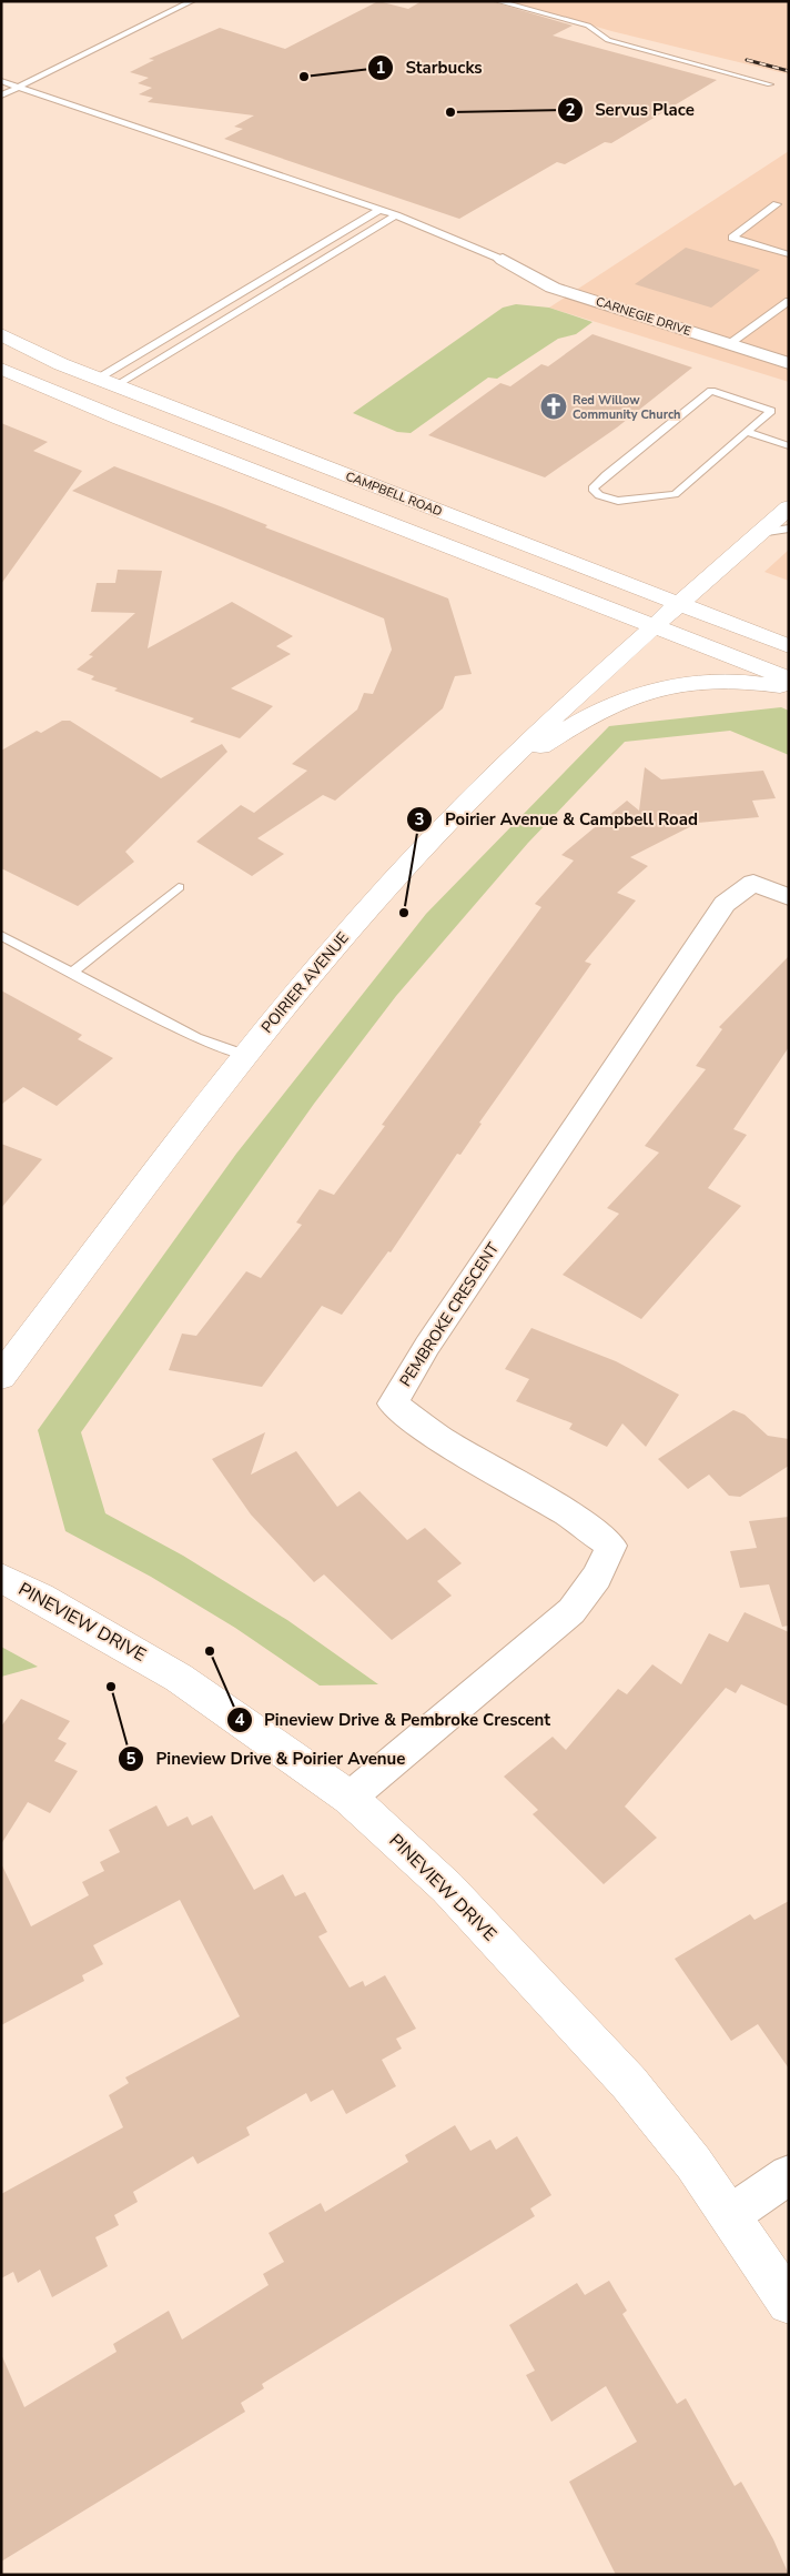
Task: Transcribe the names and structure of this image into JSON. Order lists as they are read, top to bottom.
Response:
{
  "streets": {
    "street": [
      "CARNEGIE DRIVE",
      "CAMPBELL ROAD",
      "POIRIER AVENUE",
      "PEMBROKE CRESCENT",
      "PINEVIEW DRIVE"
    ]
  },
  "crossings": [
    ["CAMPBELL ROAD", "POIRIER AVENUE"],
    ["PEMBROKE CRESCENT", "PINEVIEW DRIVE"]
  ],
  "places": {
    "other": [
      "Starbucks",
      "Servus Place",
      "Poirier Avenue & Campbell Road",
      "Pineview Drive & Pembroke Crescent",
      "Pineview Drive & Poirier Avenue"
    ],
    "church": ["Red Willow Community Church"]
  }
}
